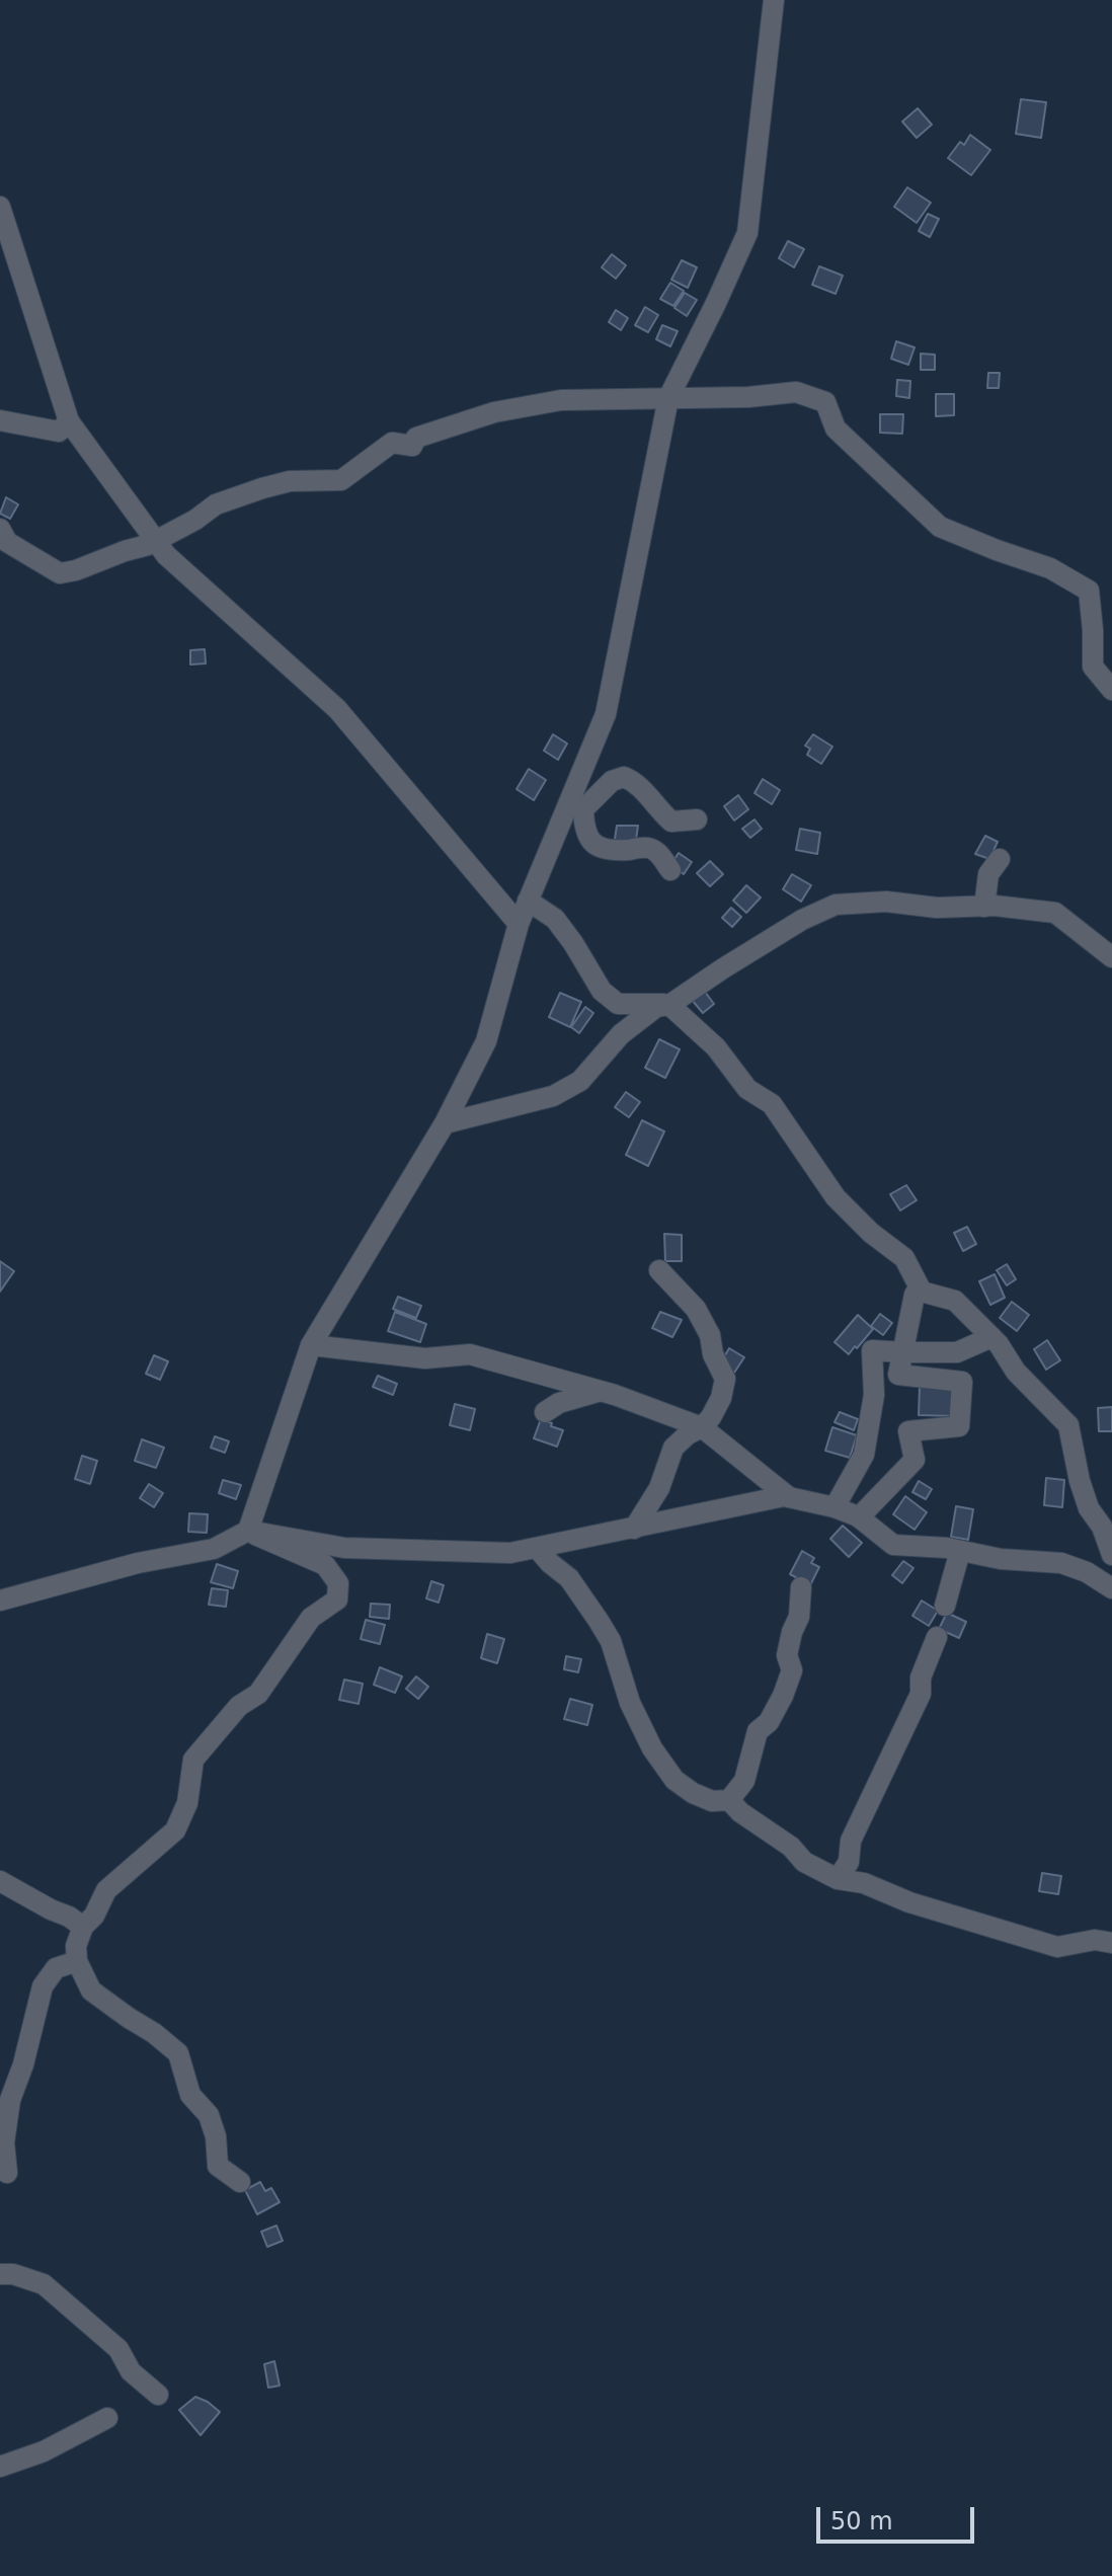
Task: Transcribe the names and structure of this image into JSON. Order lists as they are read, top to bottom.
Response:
{
  "scale_bar": "50 m"
}
